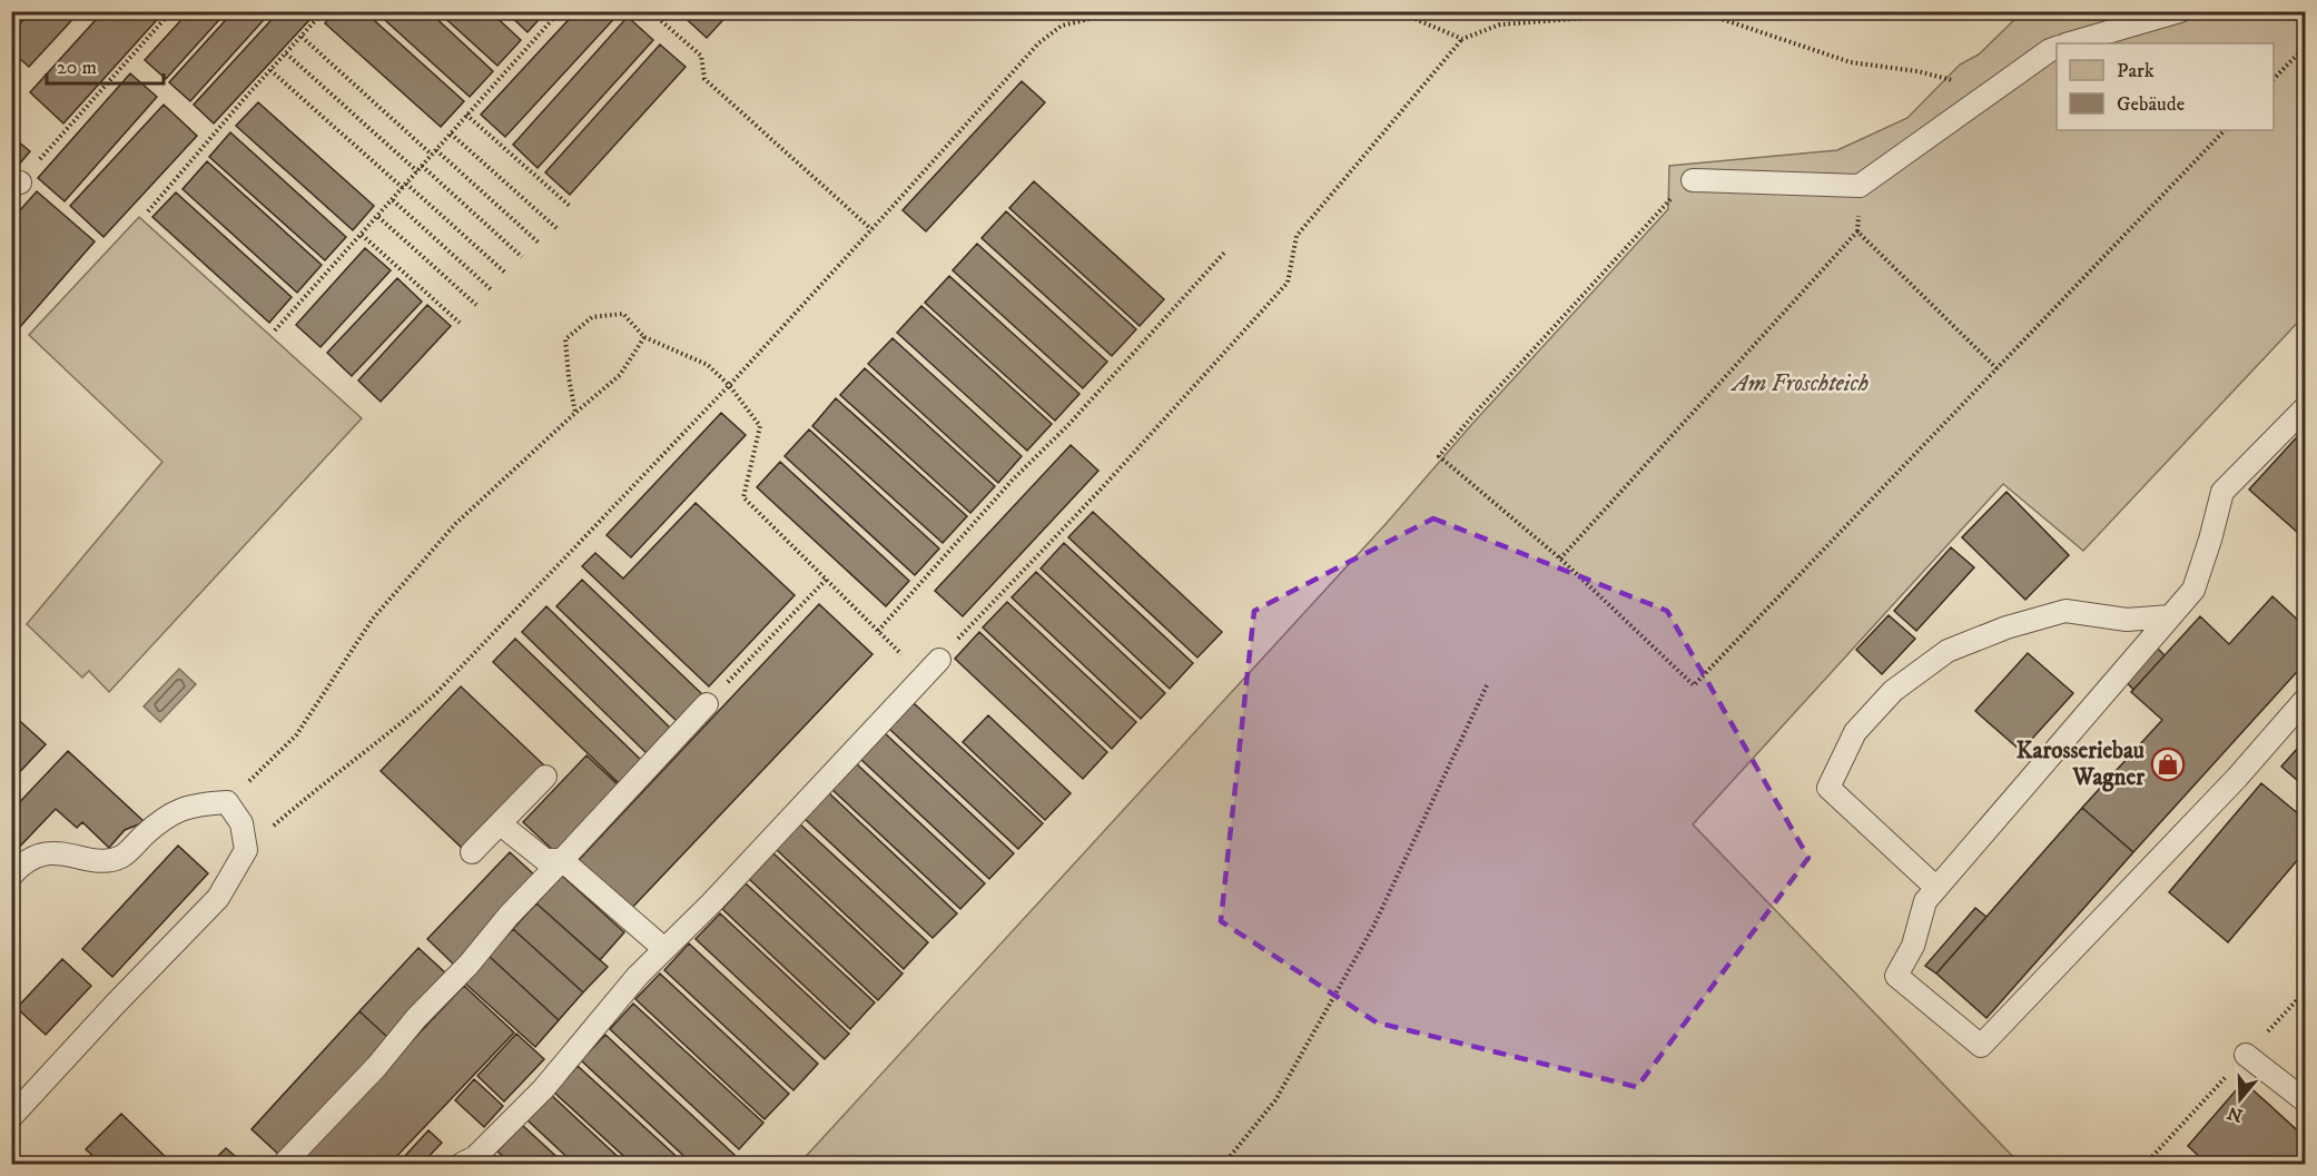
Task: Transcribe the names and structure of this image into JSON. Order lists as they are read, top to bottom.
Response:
{
  "parks": ["Am Froschteich"],
  "places": {
    "shop": ["Karosseriebau Wagner"]
  },
  "legend": ["Park", "Gebäude"],
  "scale_bar": "20 m",
  "north": "bottom"
}
